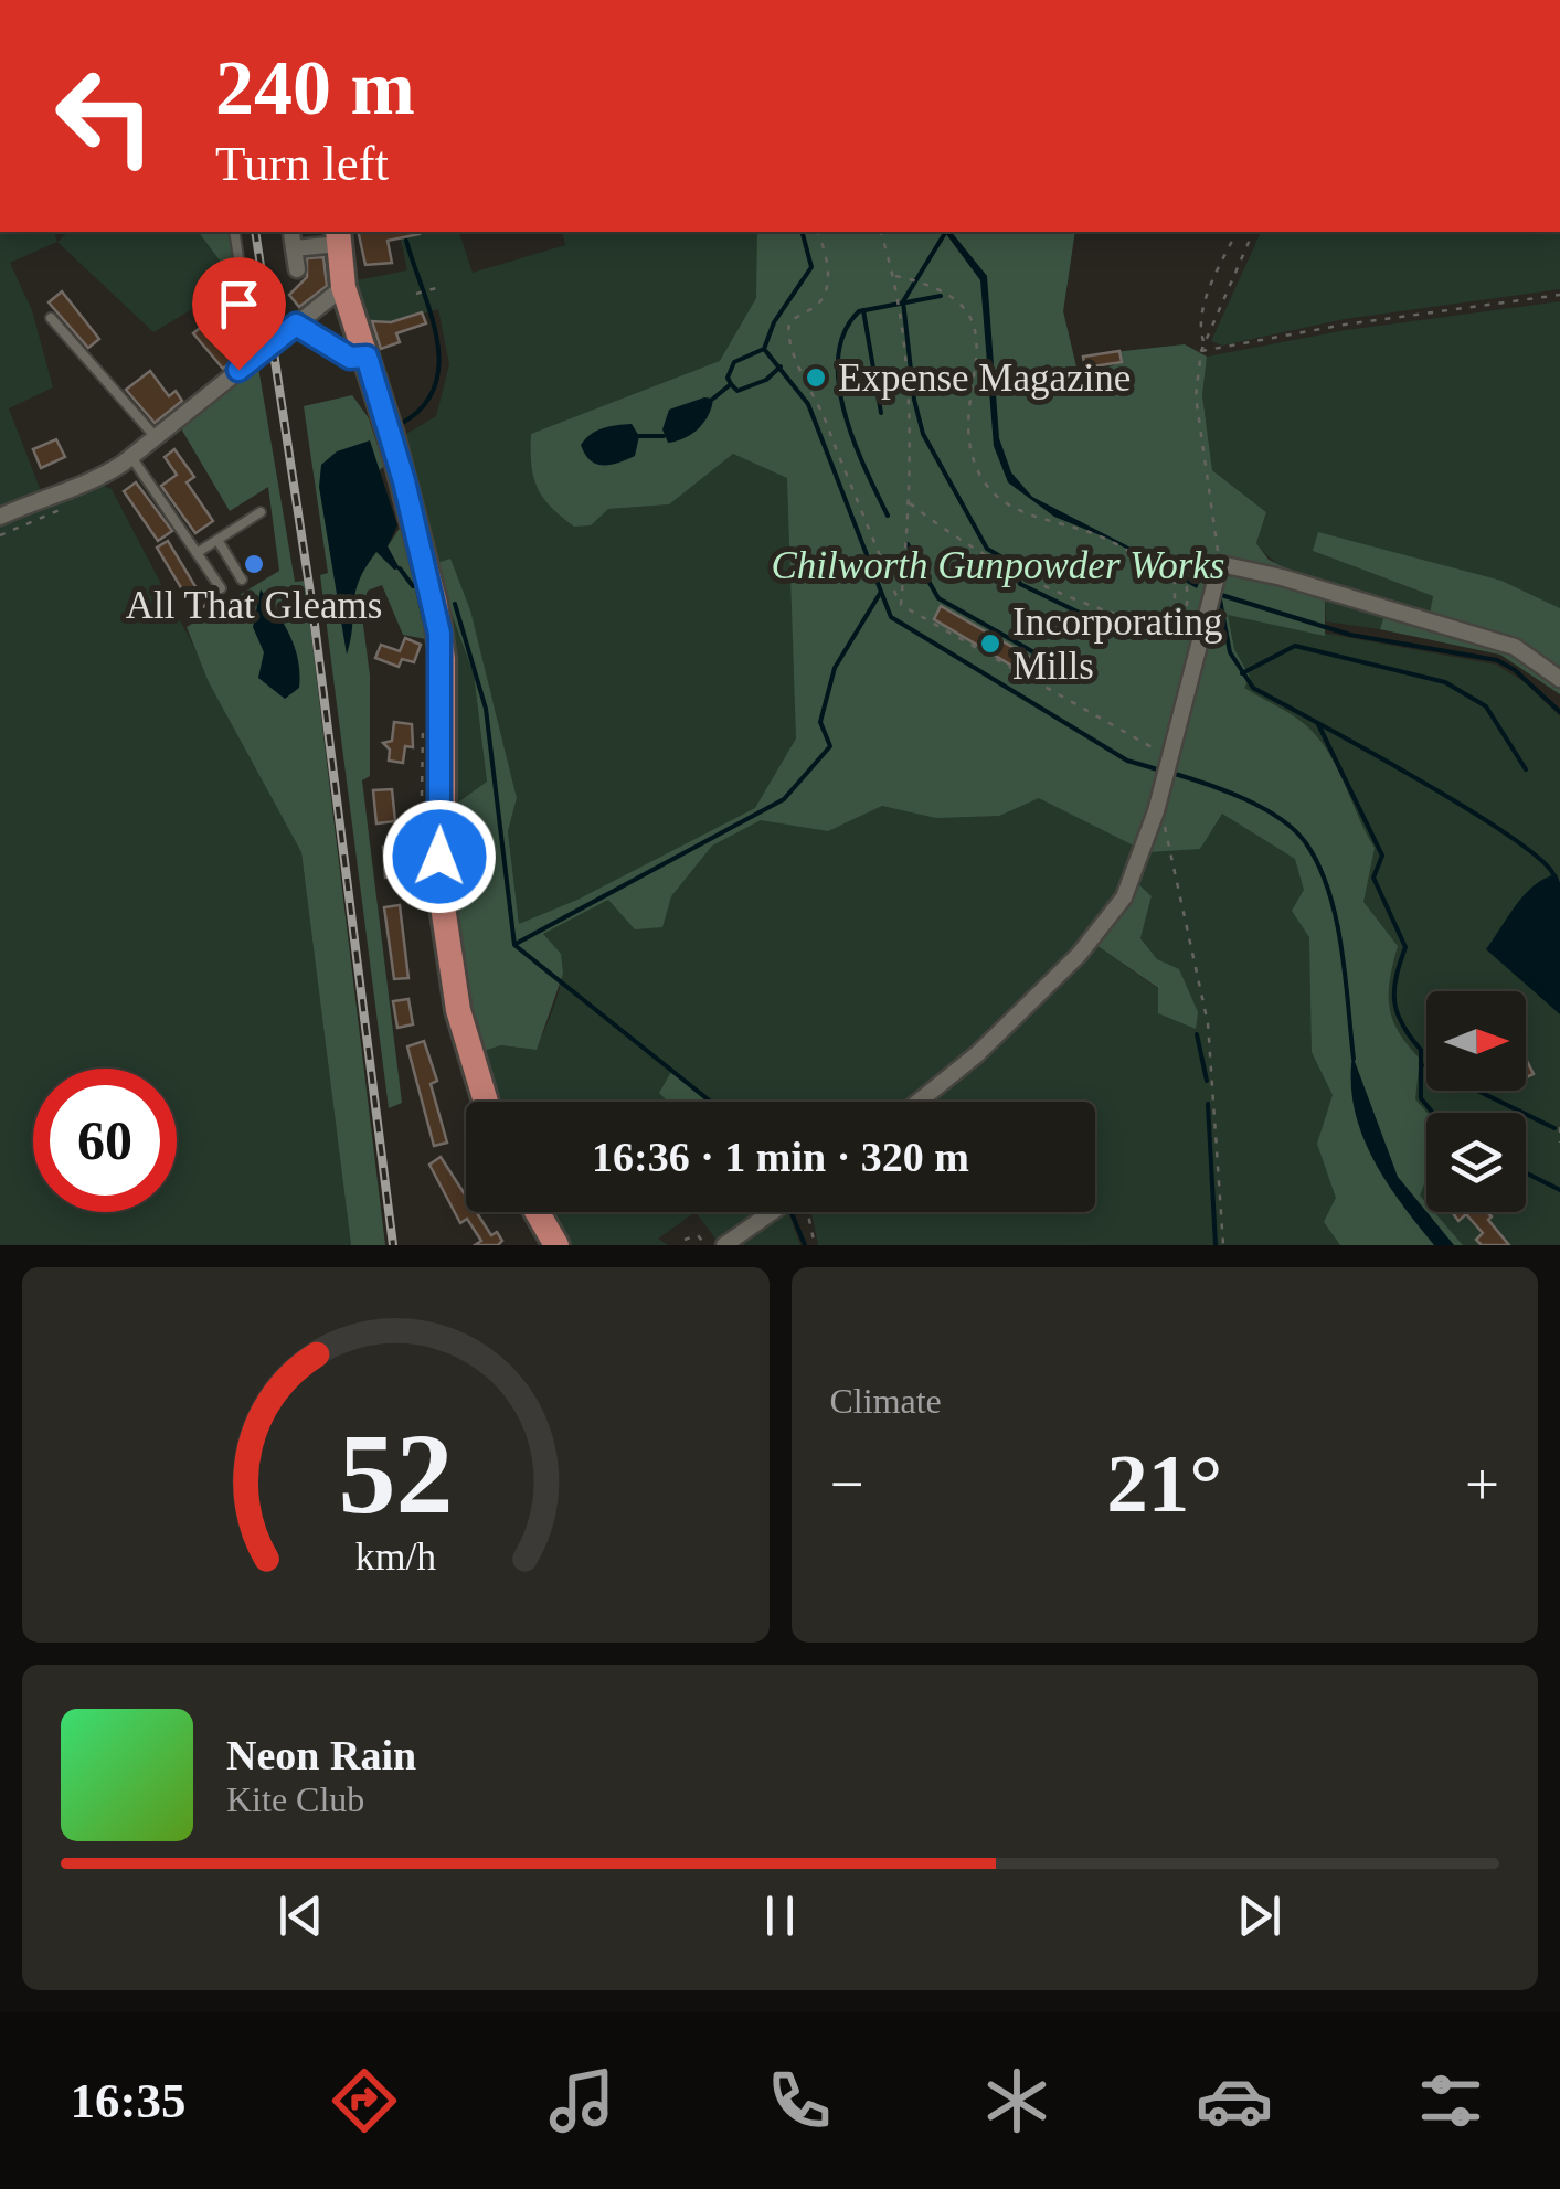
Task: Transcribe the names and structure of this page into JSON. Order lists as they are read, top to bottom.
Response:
{
  "parks": ["Chilworth Gunpowder Works"],
  "places": ["Expense Magazine", "All That Gleams", "Incorporating Mills"],
  "north": "right",
  "page": {
    "turn": ["240 m", "Turn left"],
    "limit": "60",
    "trip": "16:36 · 1 min · 320 m",
    "tile": "Climate",
    "heat": ["−", "21°", "+"],
    "song": ["Neon Rain", "Kite Club"],
    "tabs": "16:35",
    "gauge": ["52", "km/h"]
  }
}
